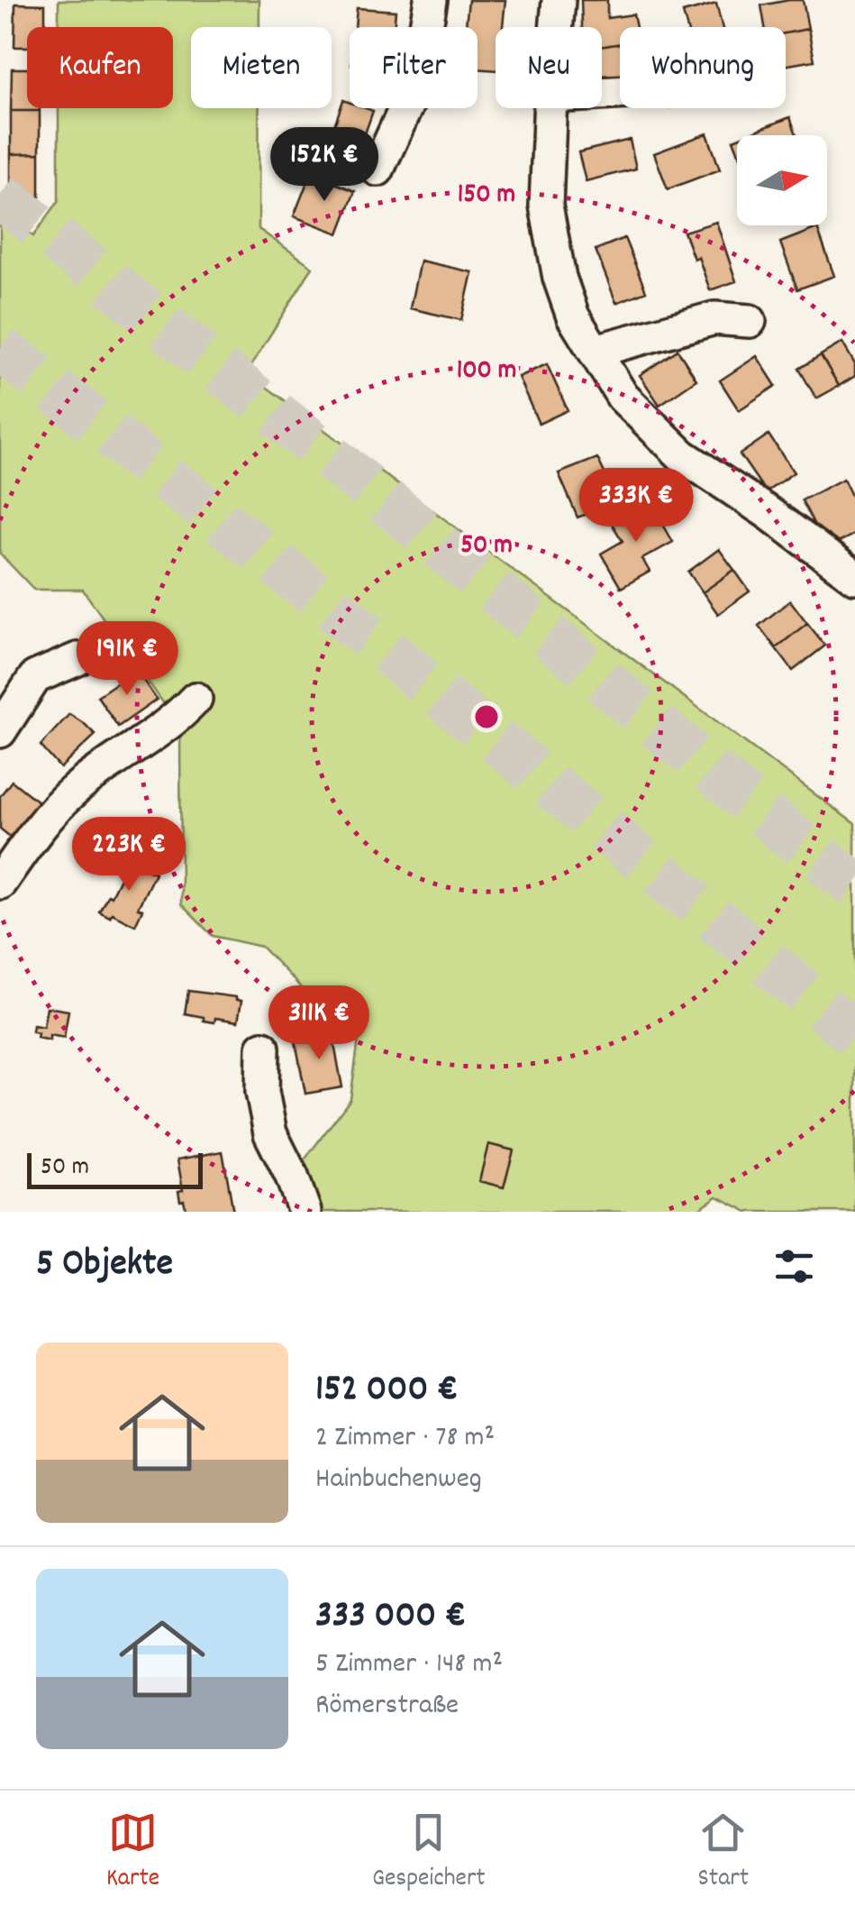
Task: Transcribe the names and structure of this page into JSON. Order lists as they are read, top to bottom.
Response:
{
  "scale_bar": "50 m",
  "north": "right",
  "page": {
    "chip": [
      "Kaufen",
      "Mieten",
      "Filter",
      "Neu",
      "Wohnung"
    ],
    "price": [
      "152K €",
      "333K €",
      "191K €",
      "223K €",
      "311K €"
    ],
    "scale": "50 m",
    "heading": "5 Objekte",
    "list": [
      {
        "name": "152 000 €",
        "note": "2 Zimmer · 78 m² · Hainbuchenweg"
      },
      {
        "name": "333 000 €",
        "note": "5 Zimmer · 148 m² · Römerstraße"
      }
    ],
    "tabs": ["Karte", "Gespeichert", "Start"]
  },
  "rings": ["150 m", "100 m", "50 m"]
}
